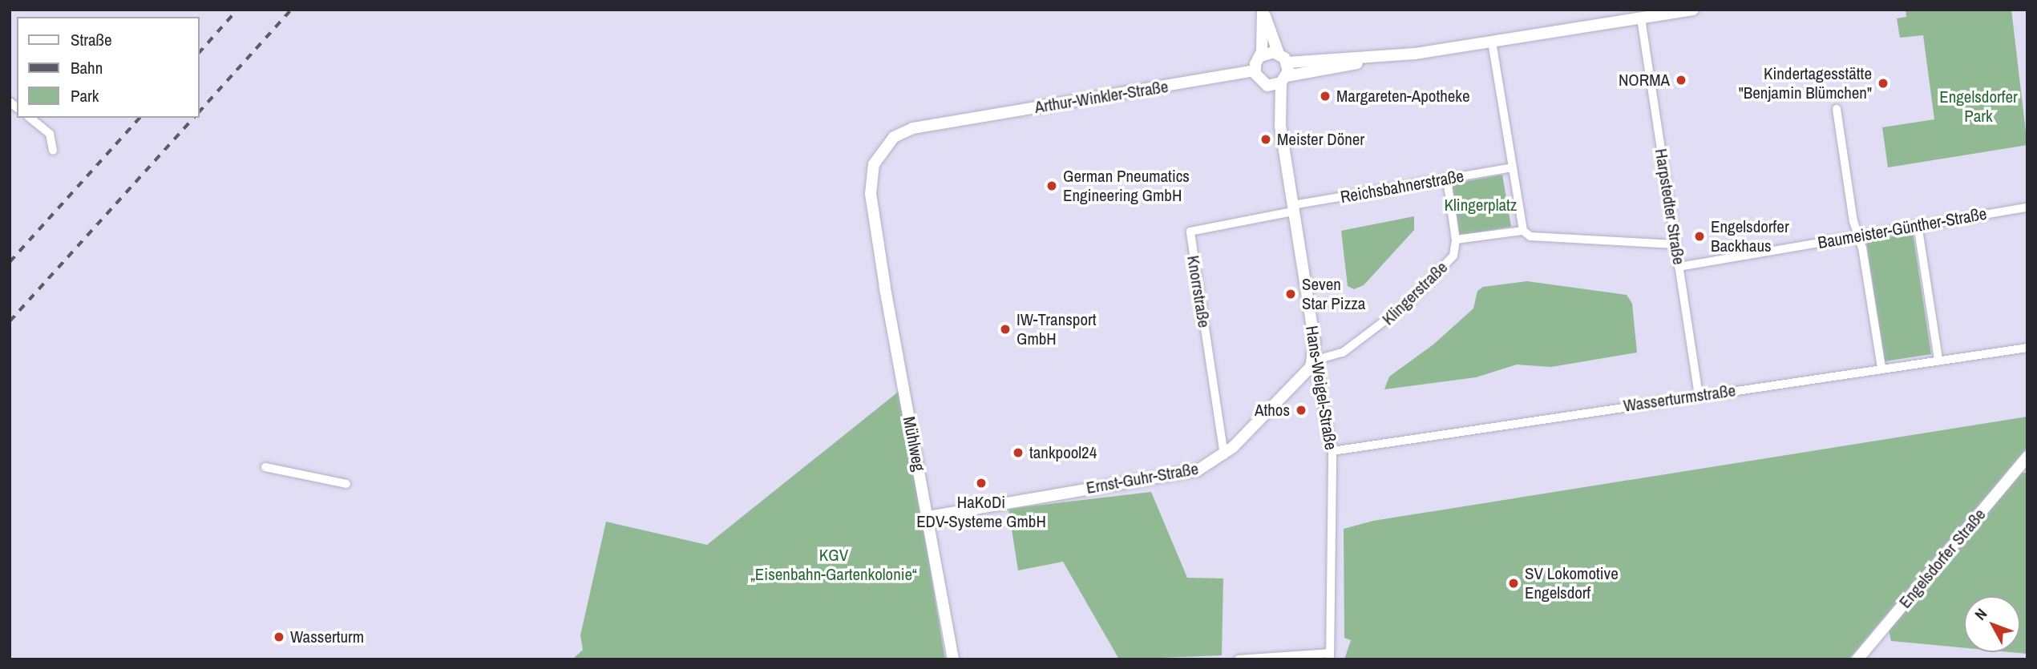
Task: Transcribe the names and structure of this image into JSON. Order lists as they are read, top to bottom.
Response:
{
  "streets": {
    "street": [
      "Arthur-Winkler-Straße",
      "Reichsbahnerstraße",
      "Harpstedter Straße",
      "Baumeister-Günther-Straße",
      "Knorrstraße",
      "Klingerstraße",
      "Hans-Weigel-Straße",
      "Wasserturmstraße",
      "Mühlweg",
      "Ernst-Guhr-Straße",
      "Engelsdorfer Straße"
    ]
  },
  "crossings": [
    ["Arthur-Winkler-Straße", "Hans-Weigel-Straße"],
    ["Arthur-Winkler-Straße", "Mühlweg"],
    ["Reichsbahnerstraße", "Knorrstraße"],
    ["Reichsbahnerstraße", "Hans-Weigel-Straße"],
    ["Harpstedter Straße", "Baumeister-Günther-Straße"],
    ["Harpstedter Straße", "Klingerstraße"],
    ["Harpstedter Straße", "Wasserturmstraße"],
    ["Knorrstraße", "Hans-Weigel-Straße"],
    ["Knorrstraße", "Ernst-Guhr-Straße"],
    ["Klingerstraße", "Hans-Weigel-Straße"],
    ["Klingerstraße", "Ernst-Guhr-Straße"],
    ["Hans-Weigel-Straße", "Wasserturmstraße"],
    ["Hans-Weigel-Straße", "Ernst-Guhr-Straße"],
    ["Mühlweg", "Ernst-Guhr-Straße"]
  ],
  "parks": ["Engelsdorfer Park", "Klingerplatz", "KGV „Eisenbahn-Gartenkolonie“"],
  "places": [
    "NORMA",
    "Kindertagesstätte \"Benjamin Blümchen\"",
    "Margareten-Apotheke",
    "Meister Döner",
    "German Pneumatics Engineering GmbH",
    "Engelsdorfer Backhaus",
    "Seven Star Pizza",
    "IW-Transport GmbH",
    "Athos",
    "tankpool24",
    "HaKoDi EDV-Systeme GmbH",
    "SV Lokomotive Engelsdorf",
    "Wasserturm"
  ],
  "legend": ["Straße", "Bahn", "Park"],
  "north": "top left"
}
